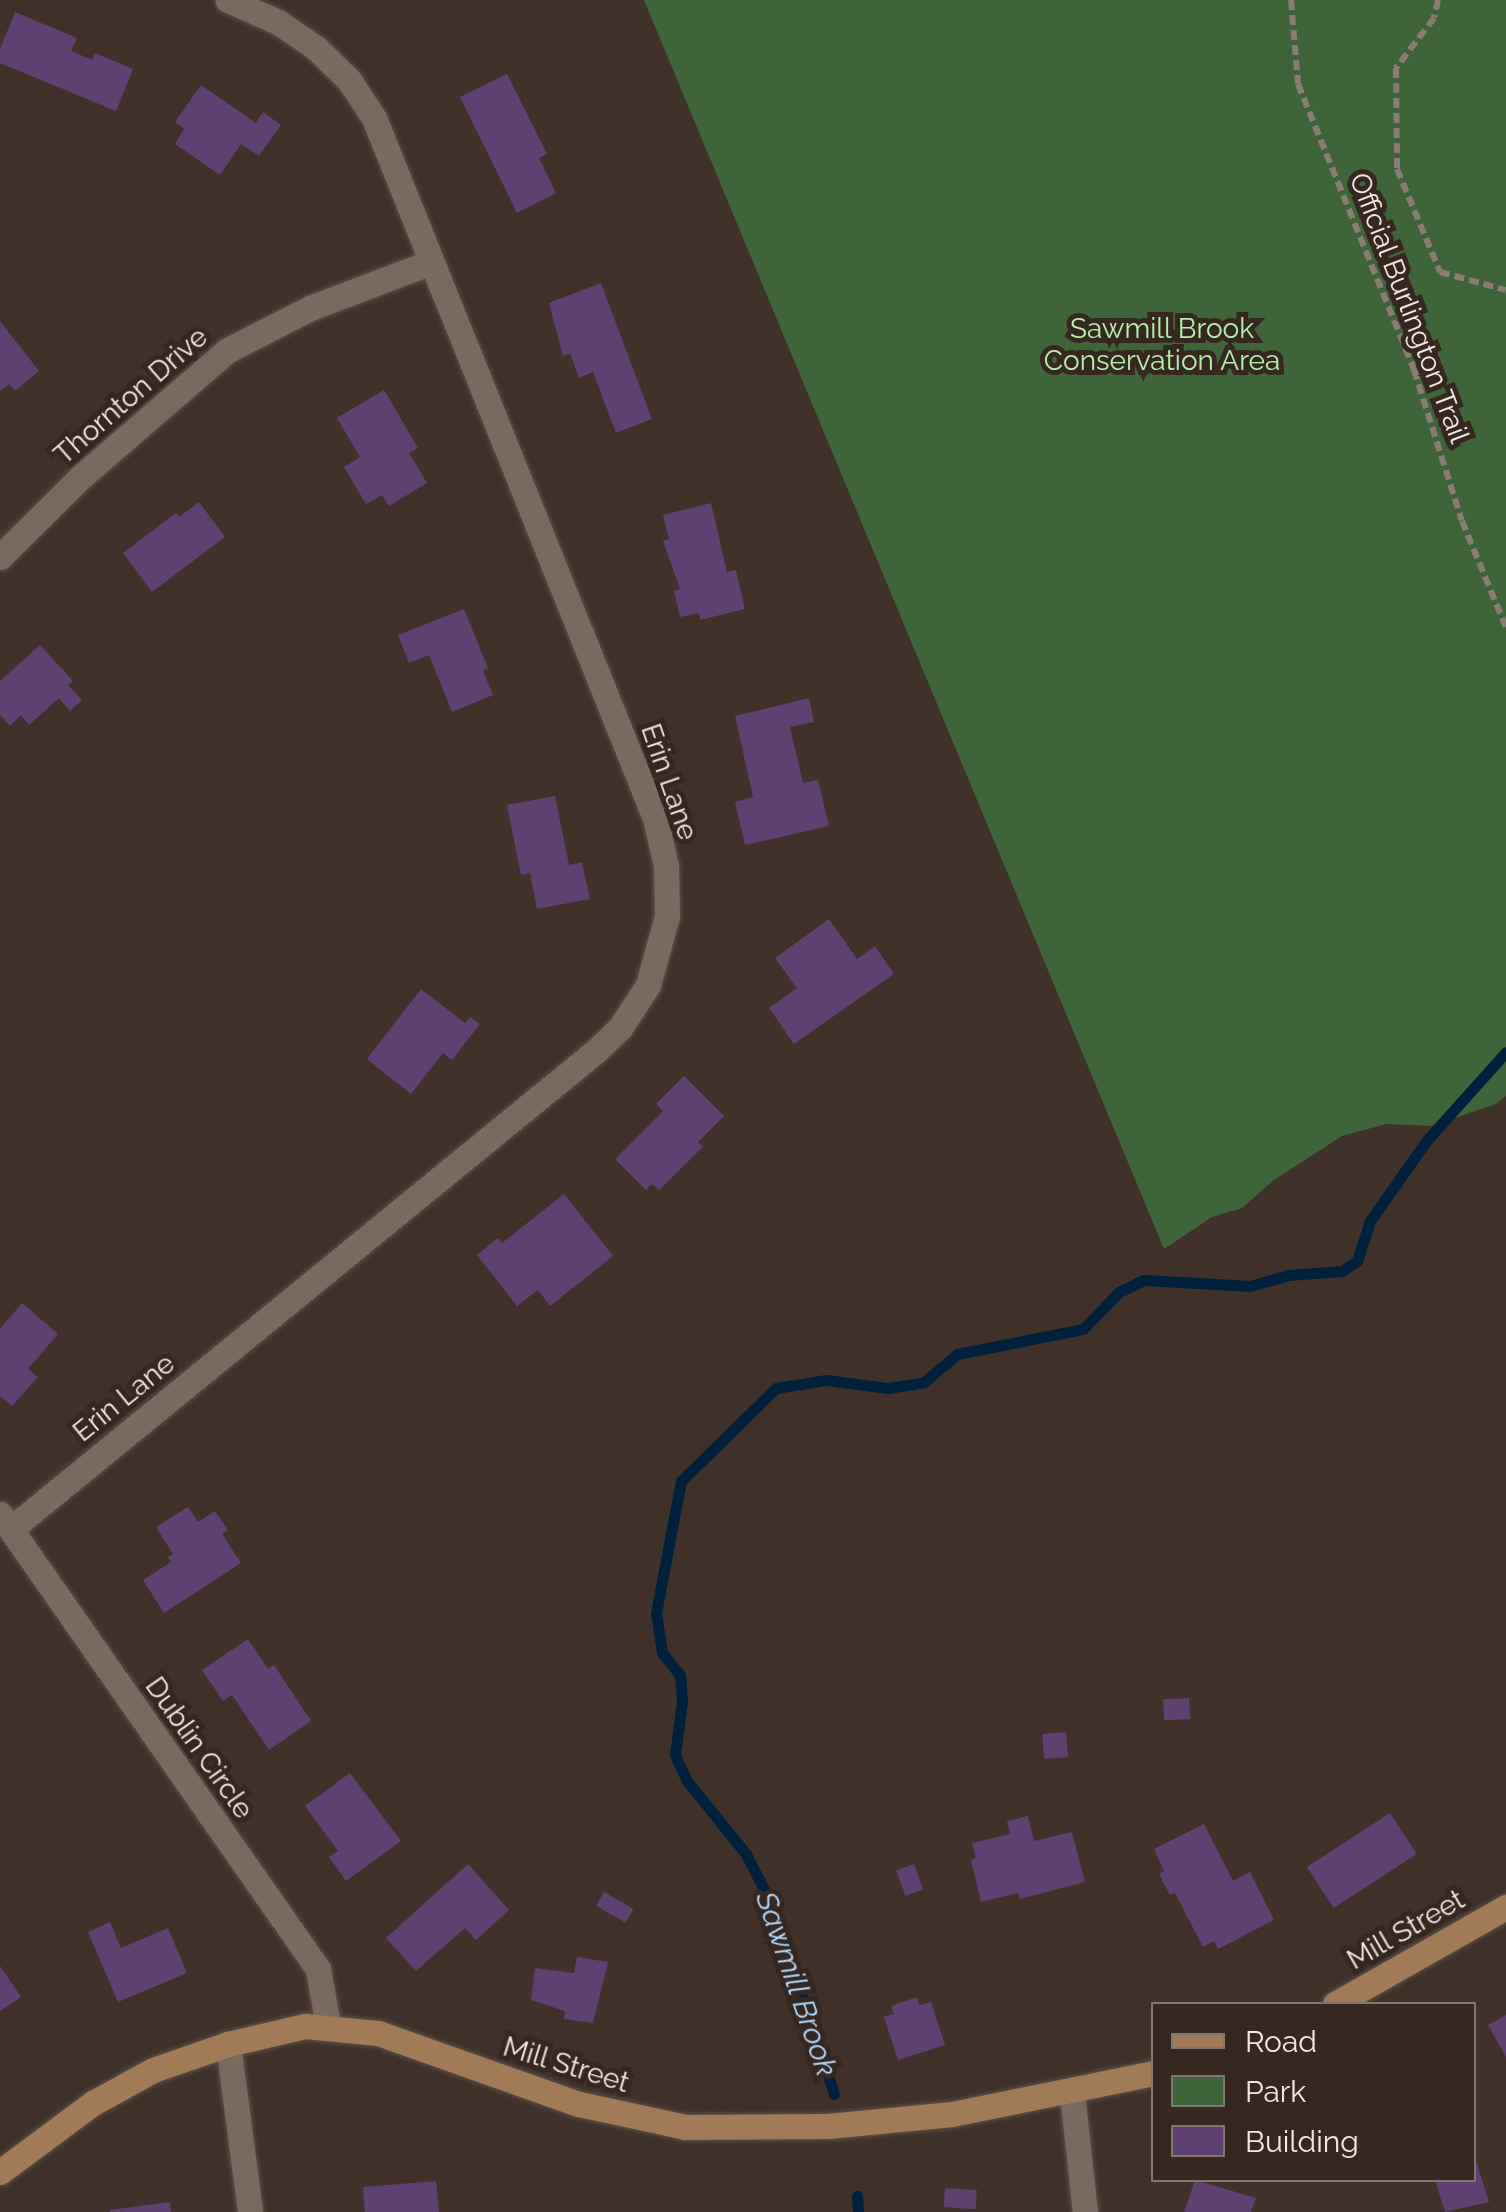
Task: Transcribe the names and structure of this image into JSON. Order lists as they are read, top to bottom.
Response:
{
  "streets": {
    "street": [
      "Thornton Drive",
      "Erin Lane",
      "Dublin Circle",
      "Mill Street"
    ],
    "path": ["Official Burlington Trail"]
  },
  "crossings": [
    ["Thornton Drive", "Erin Lane"],
    ["Erin Lane", "Dublin Circle"],
    ["Dublin Circle", "Mill Street"]
  ],
  "water": ["Sawmill Brook"],
  "parks": ["Sawmill Brook Conservation Area"],
  "legend": ["Road", "Park", "Building"]
}
